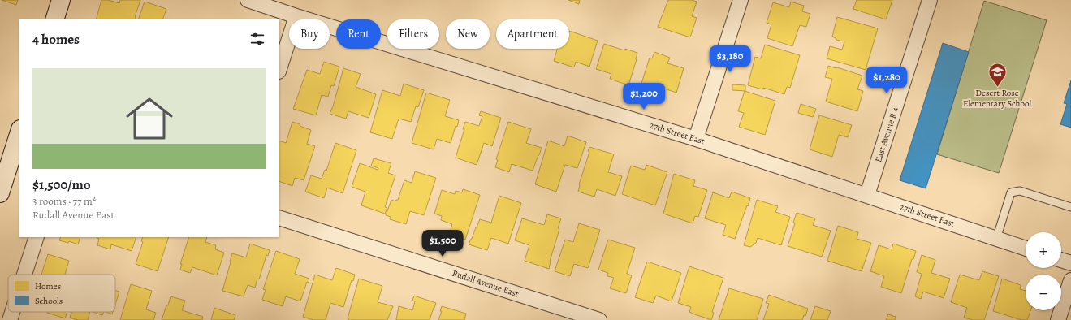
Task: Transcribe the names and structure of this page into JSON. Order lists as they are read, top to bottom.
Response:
{
  "streets": {
    "street": ["27th Street East", "East Avenue R 4", "Rudall Avenue East"]
  },
  "crossings": [
    ["27th Street East", "East Avenue R 4"]
  ],
  "places": {
    "school or university": ["Desert Rose Elementary School"]
  },
  "legend": ["Homes", "Schools"],
  "page": {
    "chip": [
      "Buy",
      "Rent",
      "Filters",
      "New",
      "Apartment"
    ],
    "heading": "4 homes",
    "price": [
      "$3,180",
      "$1,280",
      "$1,200",
      "$1,500"
    ],
    "list": [
      {
        "name": "$1,500/mo",
        "note": "3 rooms · 77 m² · Rudall Avenue East"
      }
    ],
    "map_buttons": ["+", "−"]
  }
}
